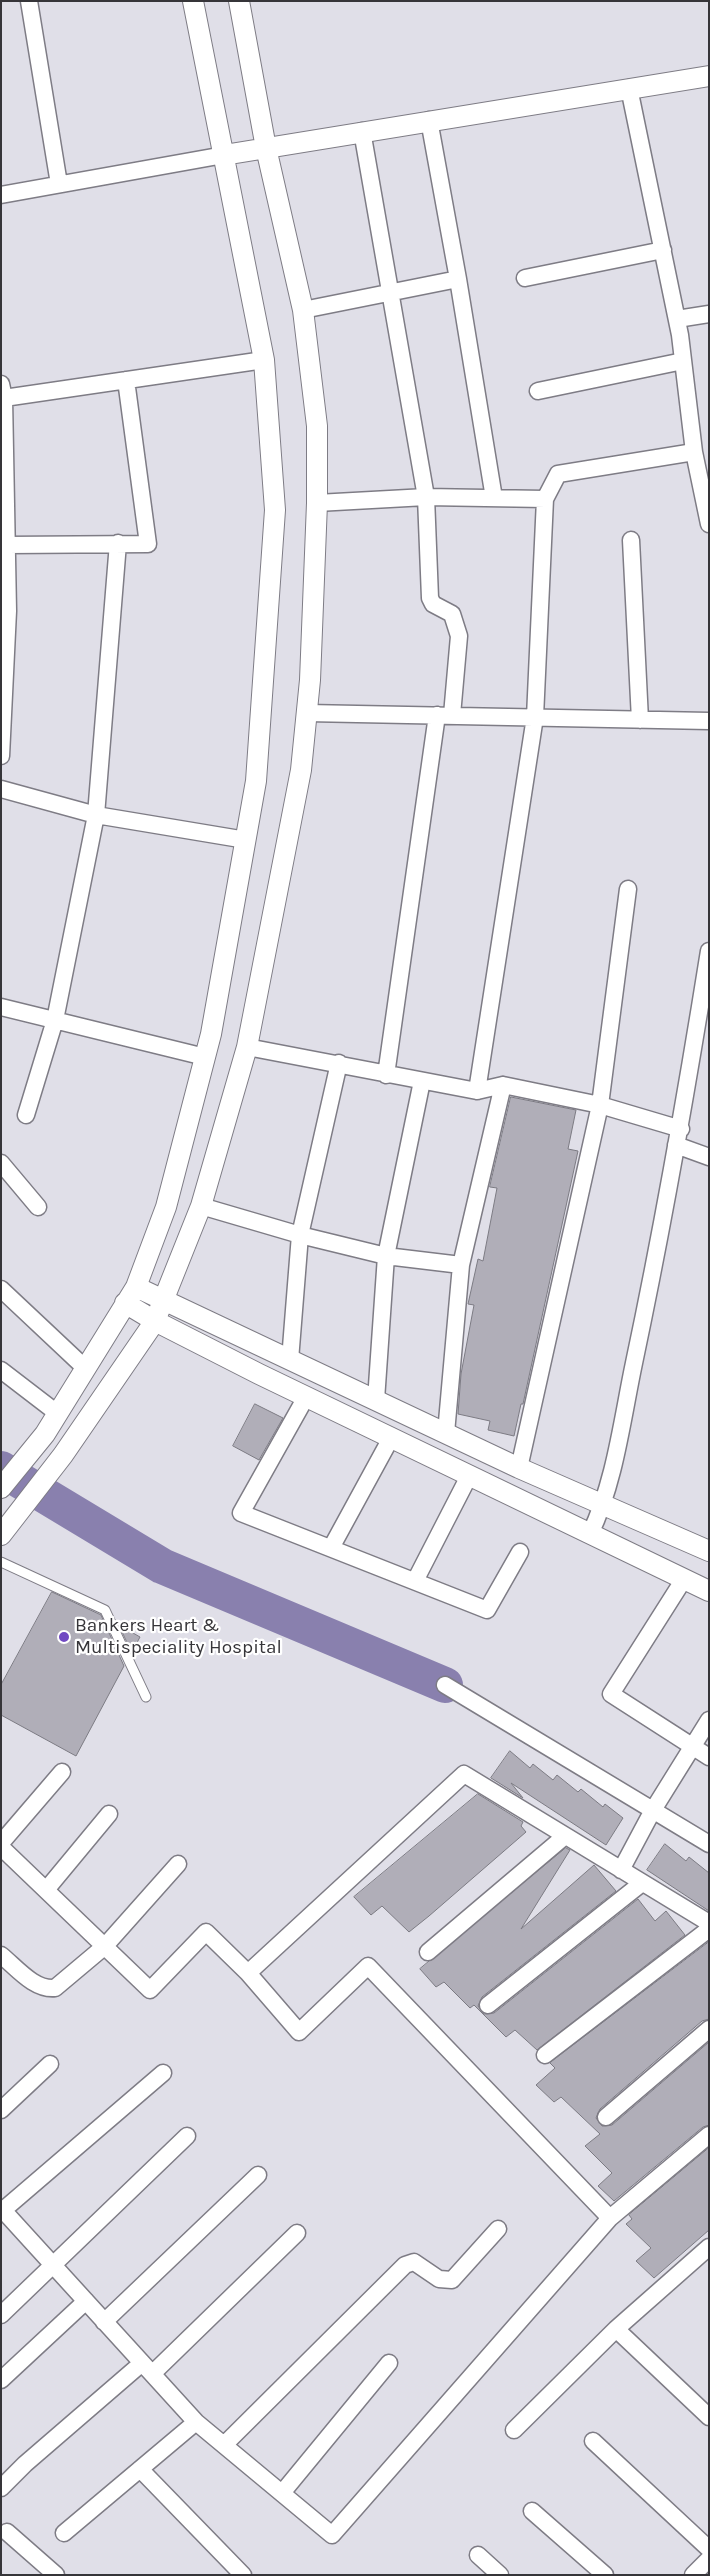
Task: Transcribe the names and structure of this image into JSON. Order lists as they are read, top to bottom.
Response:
{
  "places": ["Bankers Heart & Multispeciality Hospital"]
}
